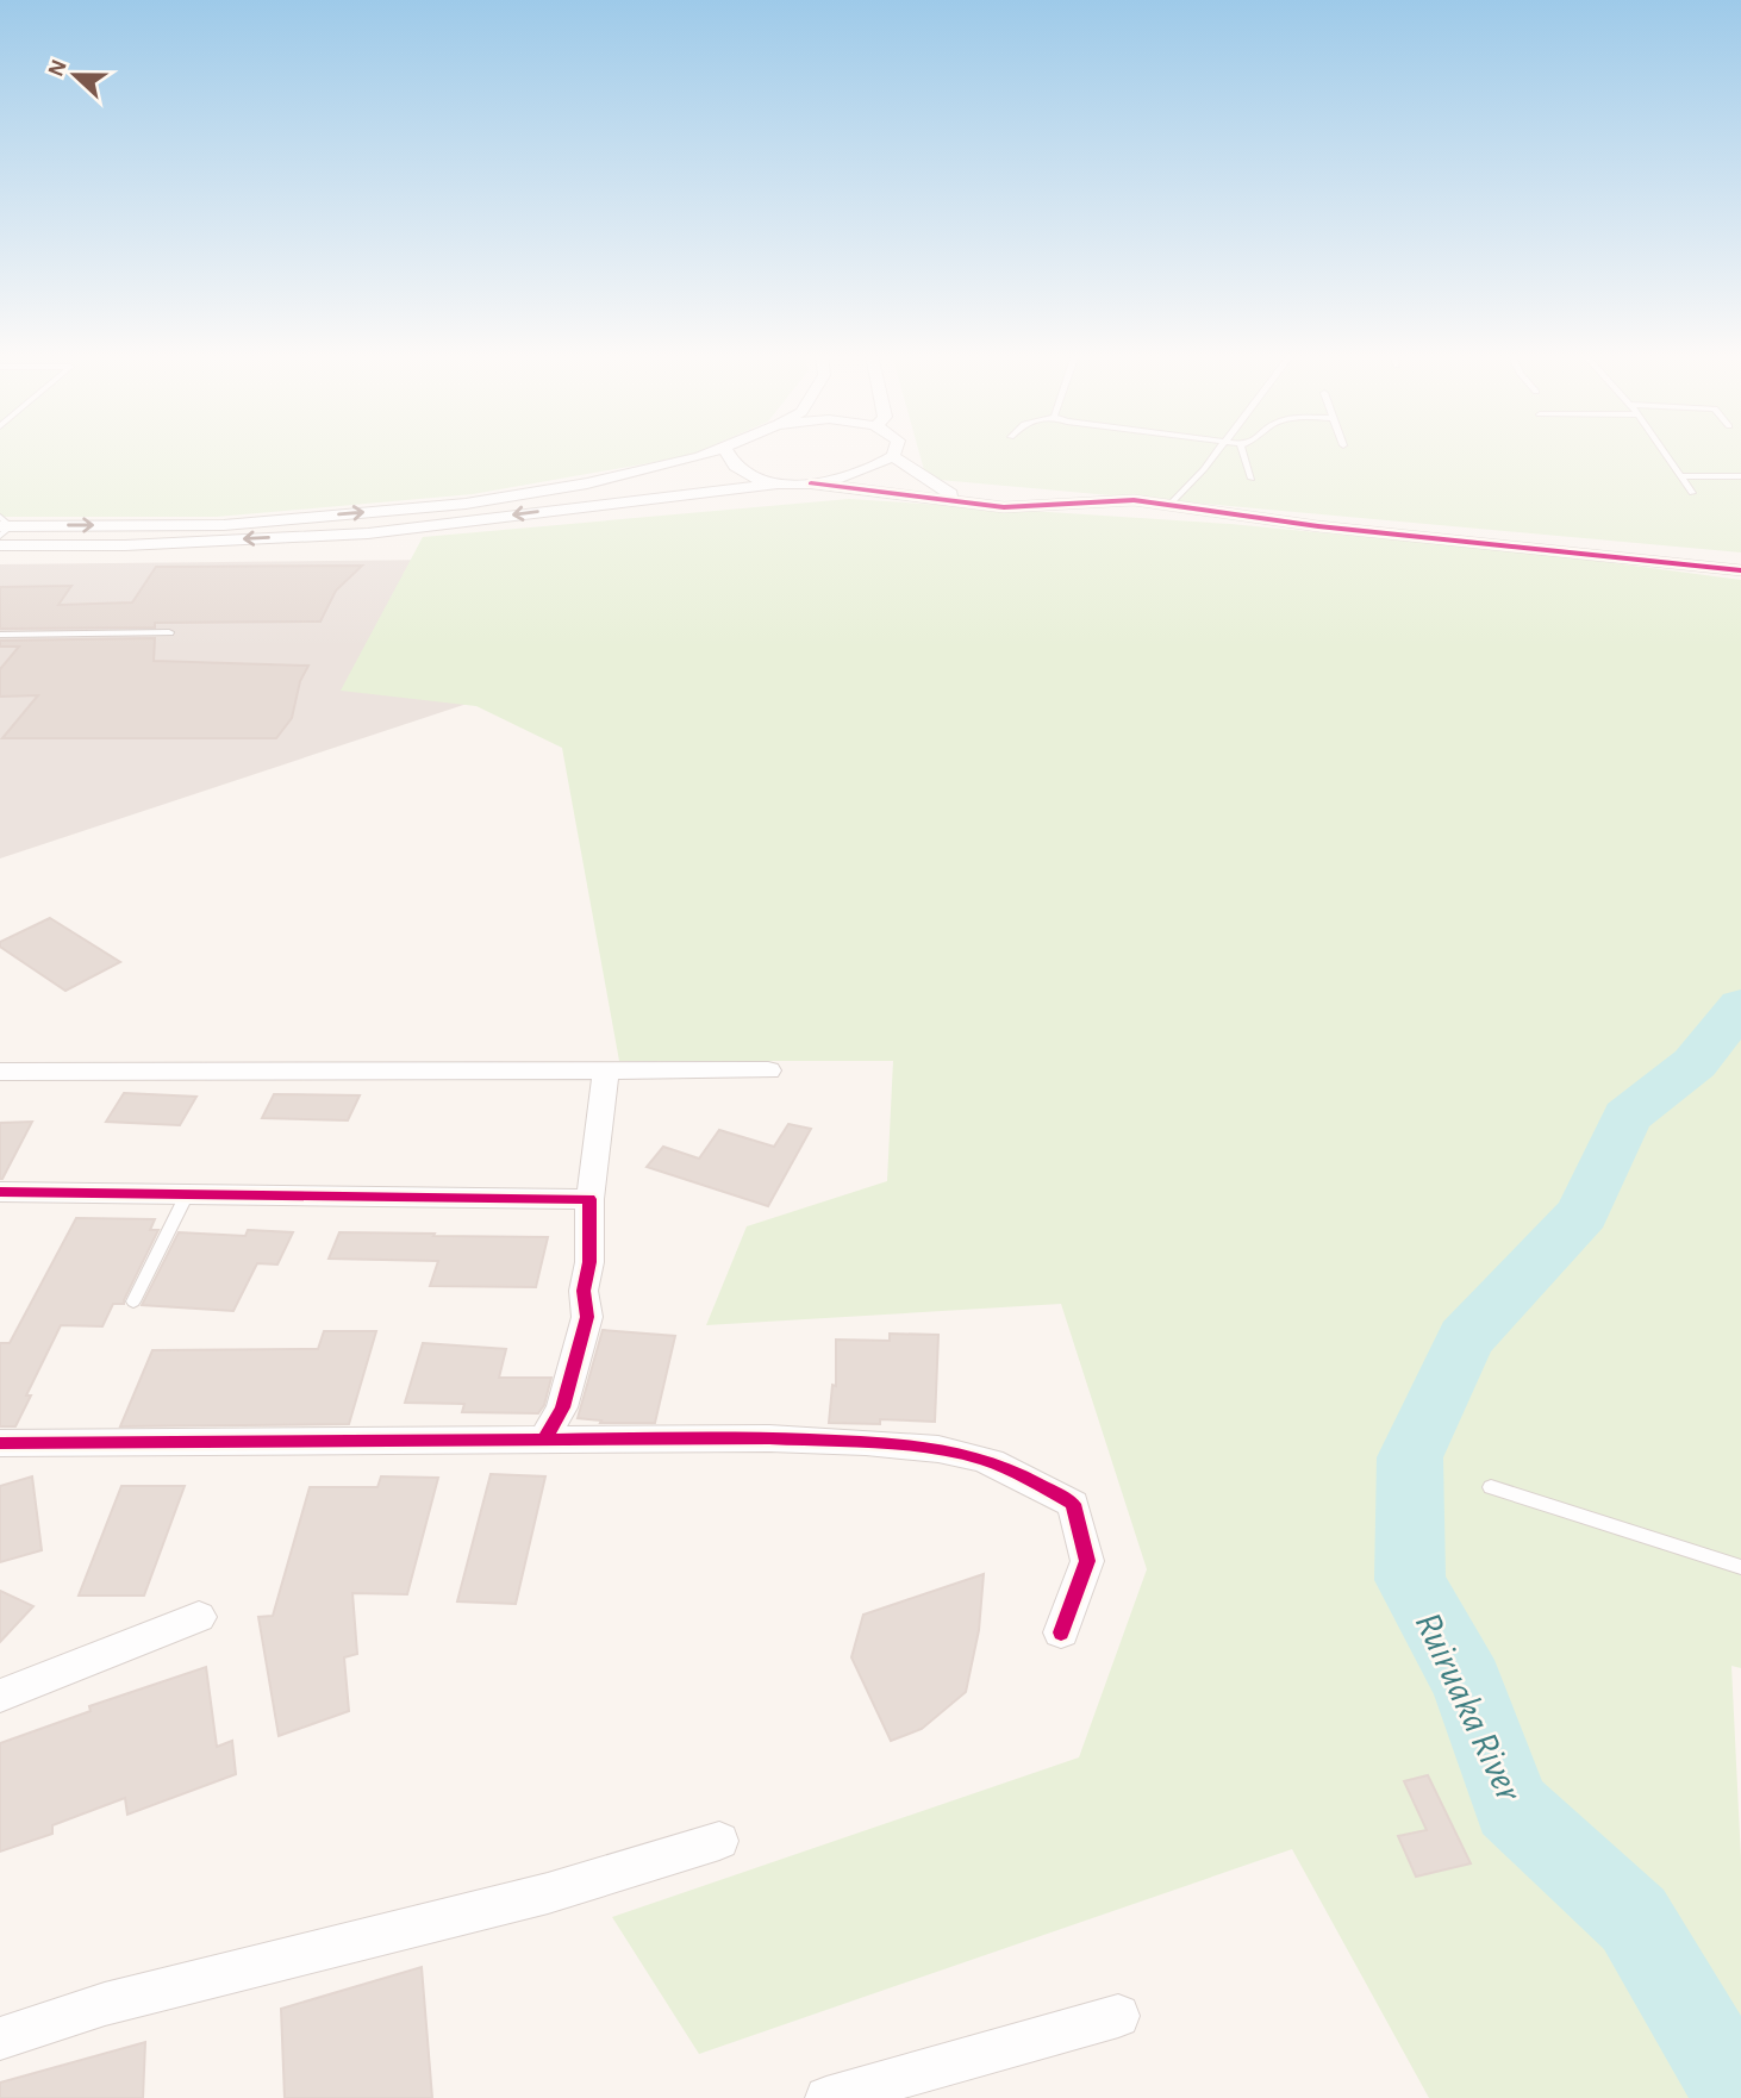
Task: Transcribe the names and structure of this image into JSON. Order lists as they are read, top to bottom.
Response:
{
  "water": ["Ruiruaka River"],
  "north": "left"
}
